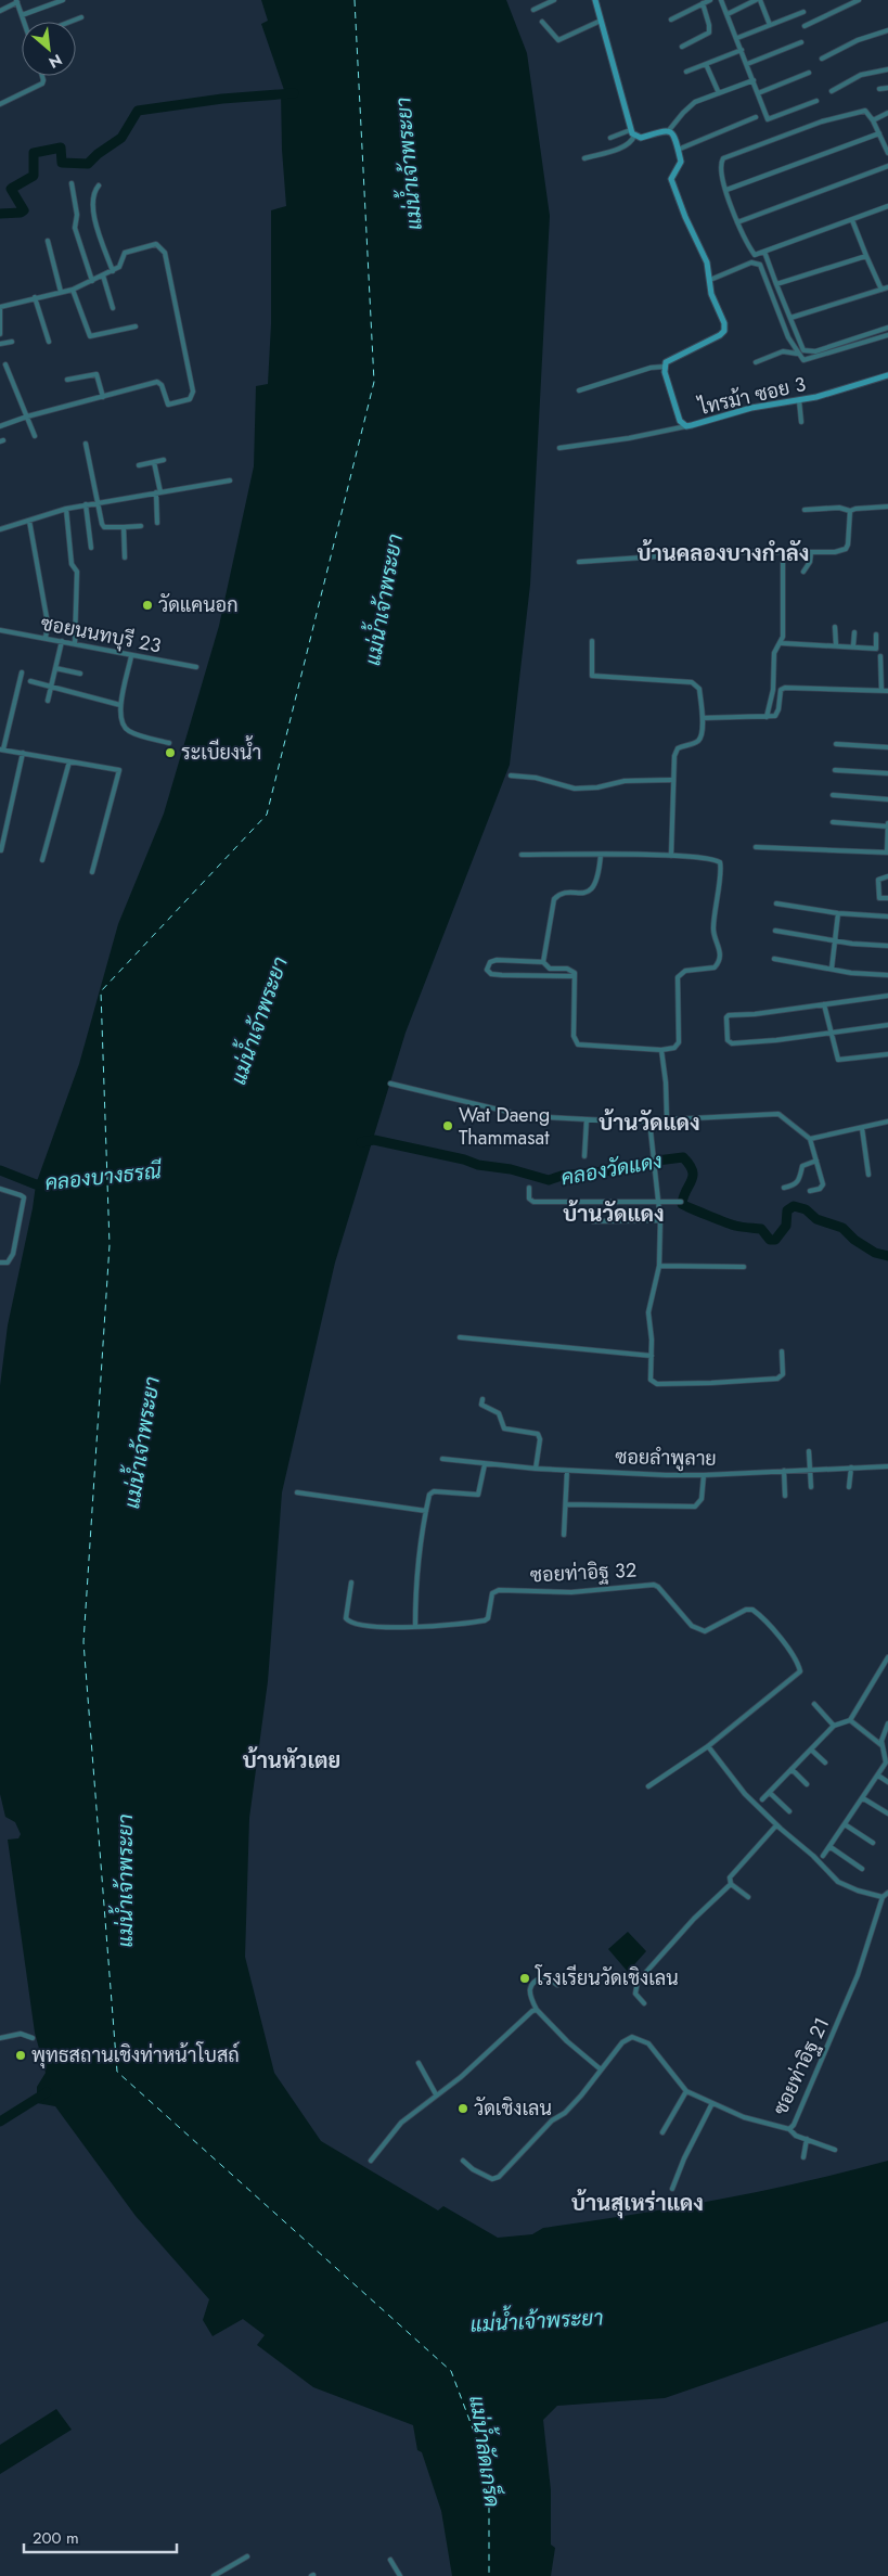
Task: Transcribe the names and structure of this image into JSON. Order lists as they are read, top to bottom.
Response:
{
  "streets": {
    "street": [
      "ไทรม้า ซอย 3",
      "ซอยนนทบุรี 23",
      "ซอยลำพูลาย",
      "ซอยท่าอิฐ 32",
      "ซอยท่าอิฐ 21"
    ]
  },
  "districts": [
    "บ้านคลองบางกำลัง",
    "บ้านวัดแดง",
    "บ้านวัดแดง",
    "บ้านหัวเตย",
    "บ้านสุเหร่าแดง"
  ],
  "water": [
    "แม่น้ำเจ้าพระยา",
    "คลองวัดแดง",
    "คลองบางธรณี",
    "แม่น้ำลัดเกร็ด"
  ],
  "places": [
    "วัดแคนอก",
    "ระเบียงน้ำ",
    "Wat Daeng Thammasat",
    "โรงเรียนวัดเชิงเลน",
    "พุทธสถานเชิงท่าหน้าโบสถ์",
    "วัดเชิงเลน"
  ],
  "scale_bar": "200 m",
  "north": "bottom right"
}
